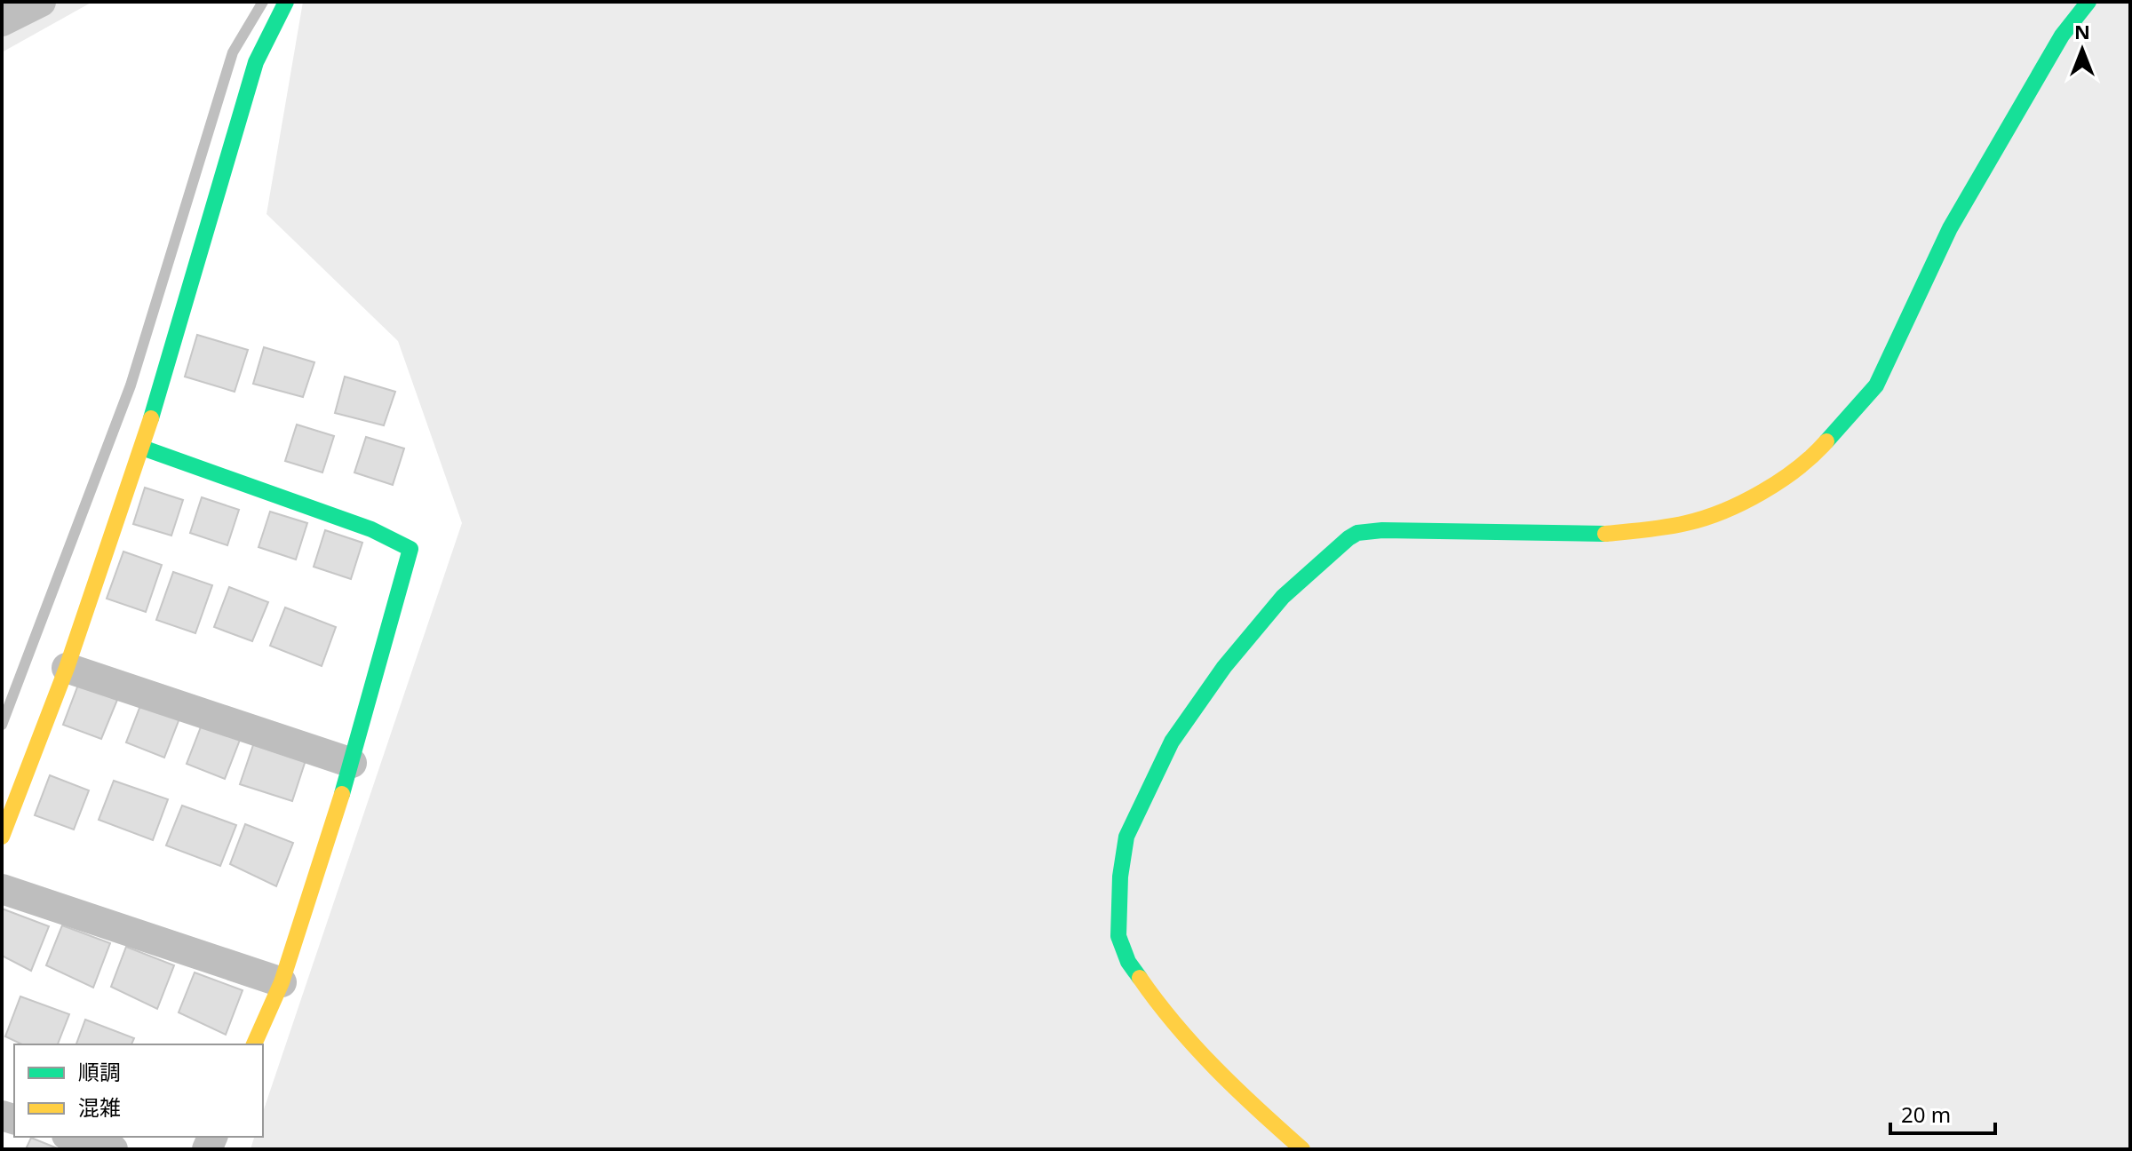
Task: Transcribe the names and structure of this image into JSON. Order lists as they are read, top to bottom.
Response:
{
  "legend": ["順調", "混雑"],
  "scale_bar": "20 m",
  "north": "top"
}
